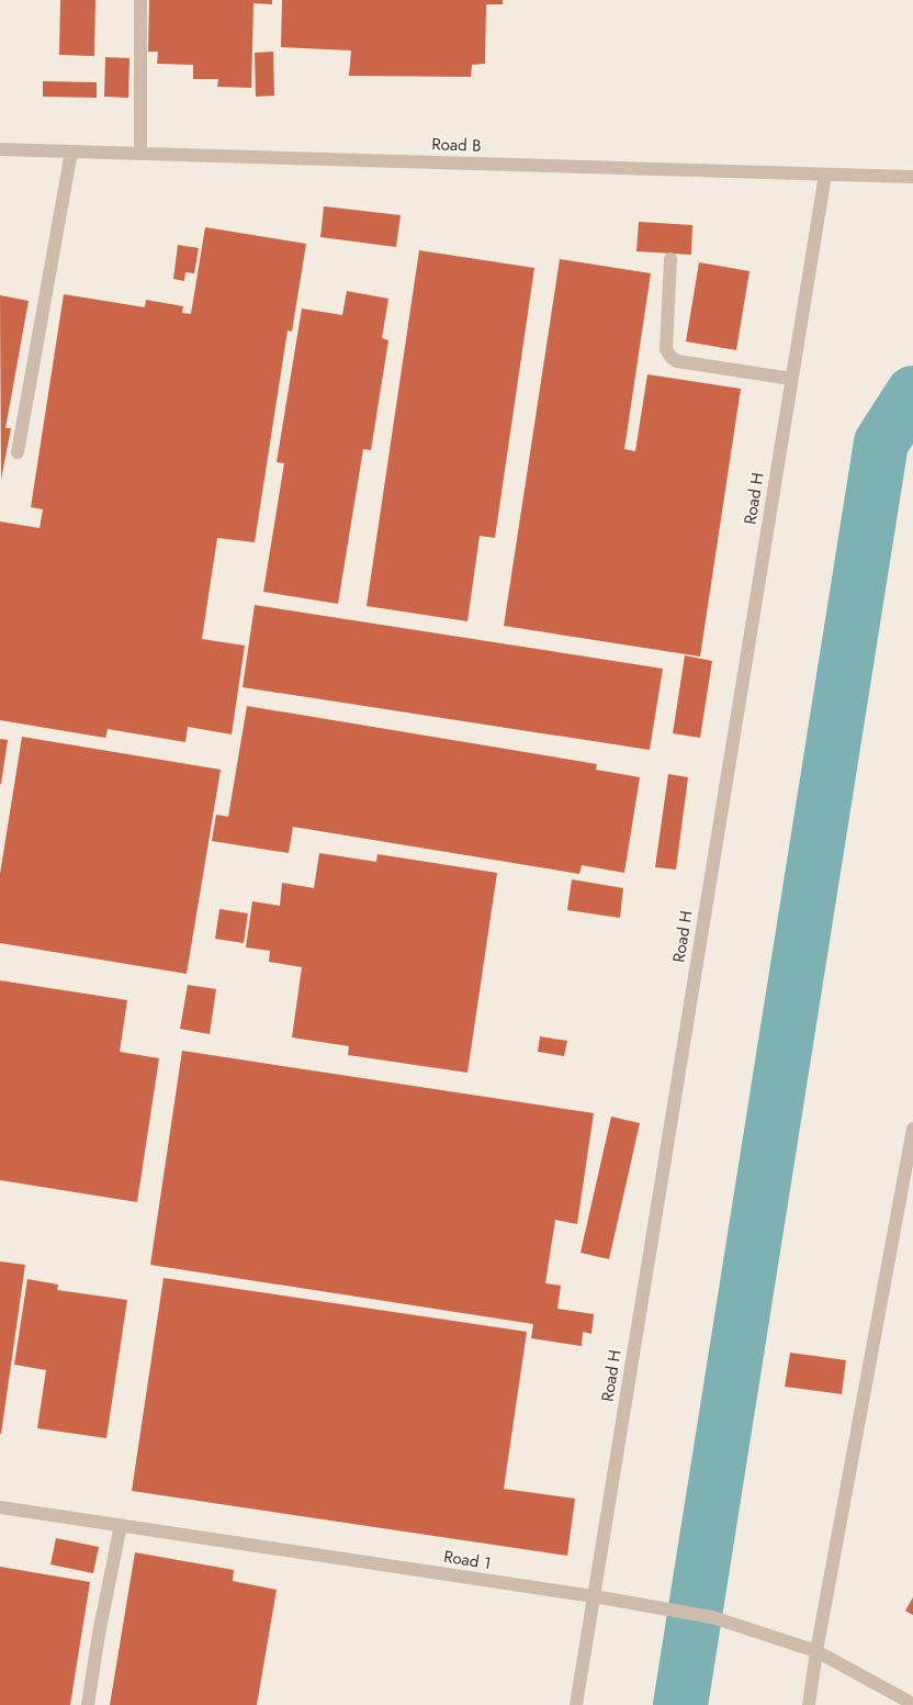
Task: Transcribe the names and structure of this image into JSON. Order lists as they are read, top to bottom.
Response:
{
  "streets": {
    "street": ["Road B", "Road H", "Road 1"]
  },
  "crossings": [
    ["Road B", "Road H"],
    ["Road H", "Road 1"]
  ]
}
